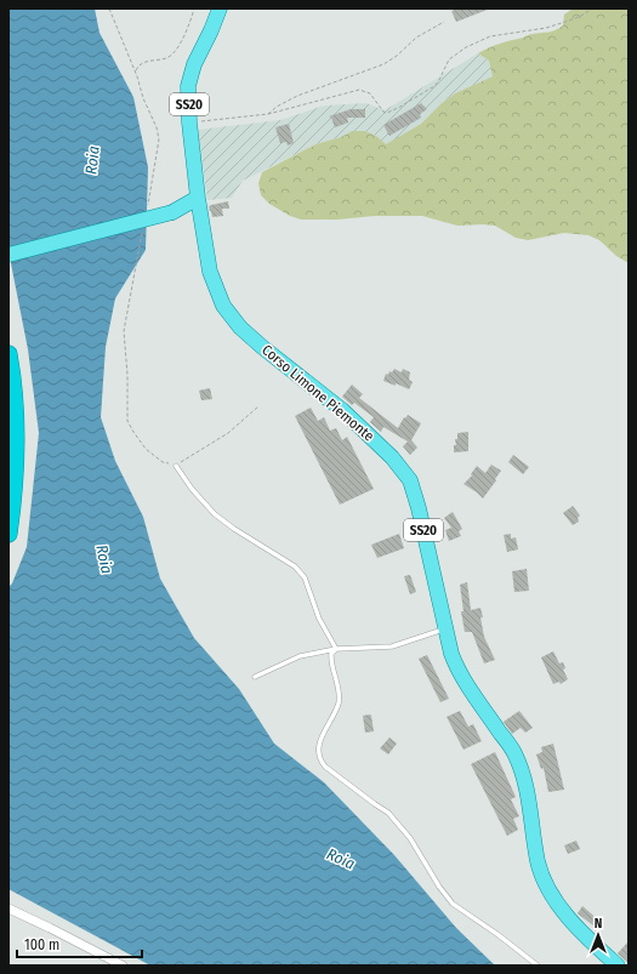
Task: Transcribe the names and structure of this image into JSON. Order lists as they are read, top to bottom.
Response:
{
  "streets": {
    "main road": ["SS20", "Corso Limone Piemonte"]
  },
  "crossings": [
    ["SS20", "Corso Limone Piemonte"]
  ],
  "water": ["Roia"],
  "scale_bar": "100 m",
  "north": "top"
}
